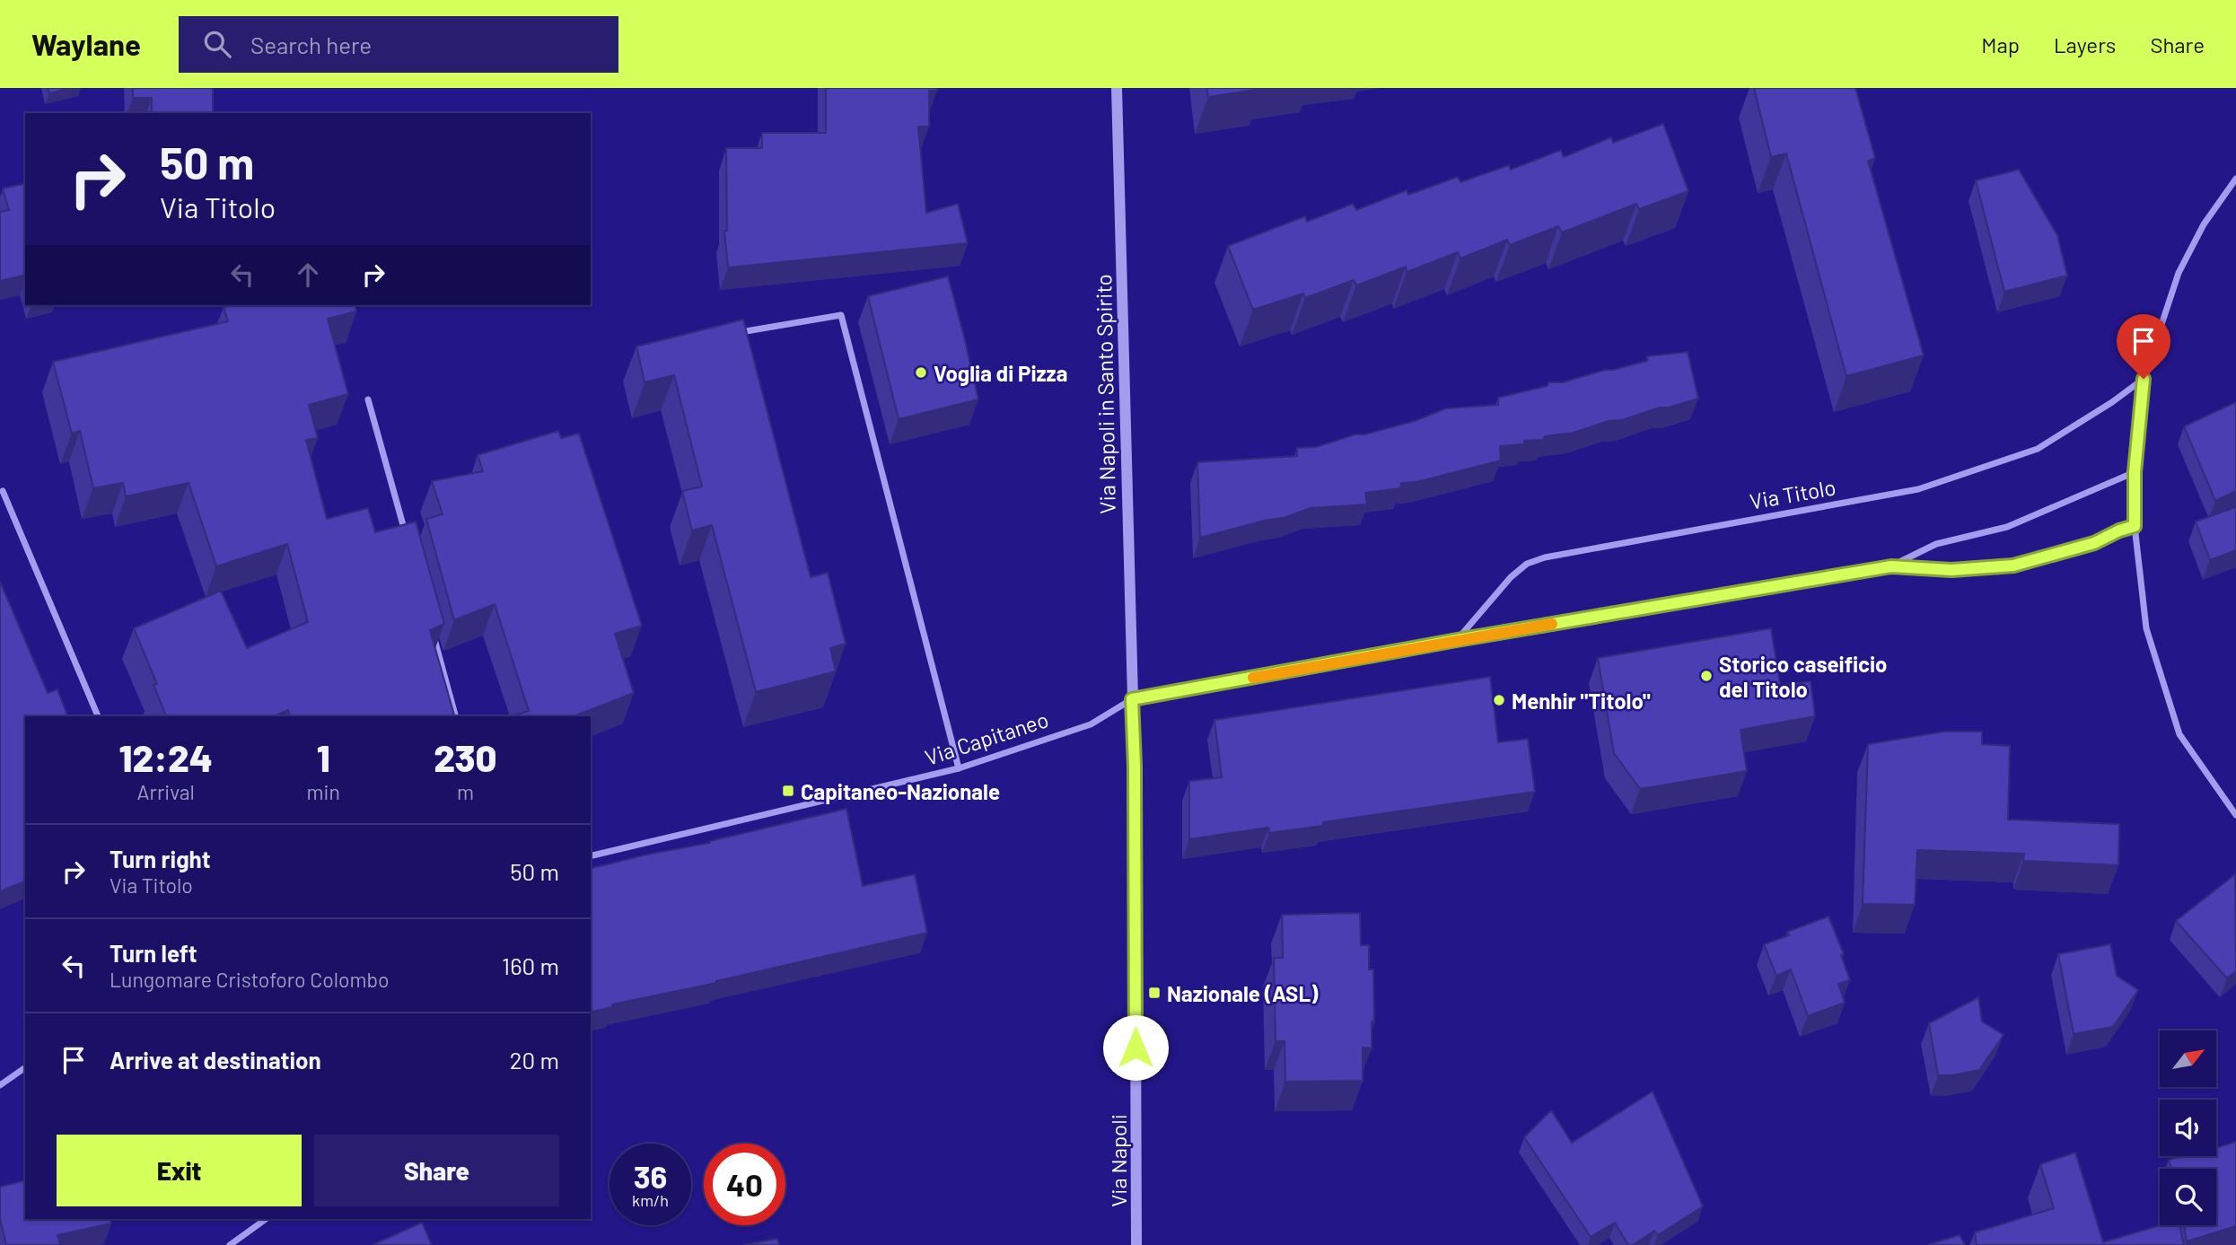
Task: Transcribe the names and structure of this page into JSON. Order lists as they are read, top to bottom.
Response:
{
  "streets": {
    "street": [
      "Via Napoli in Santo Spirito",
      "Via Titolo",
      "Via Capitaneo",
      "Via Napoli"
    ]
  },
  "crossings": [
    ["Via Napoli in Santo Spirito", "Via Capitaneo"],
    ["Via Napoli in Santo Spirito", "Via Napoli"],
    ["Via Capitaneo", "Via Napoli"]
  ],
  "places": {
    "other": ["Voglia di Pizza", "Storico caseificio del Titolo", "Menhir \"Titolo\""],
    "transit": ["Capitaneo-Nazionale", "Nazionale (ASL)"]
  },
  "north": "top right",
  "page": {
    "header": "Waylane",
    "search": "Search here",
    "nav": ["Map", "Layers", "Share"],
    "turn": ["50 m", "Via Titolo"],
    "eta": [
      "12:24",
      "Arrival",
      "1",
      "min",
      "230",
      "m"
    ],
    "list": [
      {
        "name": "Turn right",
        "note": "Via Titolo",
        "value": "50 m"
      },
      {
        "name": "Turn left",
        "note": "Lungomare Cristoforo Colombo",
        "value": "160 m"
      },
      {
        "name": "Arrive at destination",
        "value": "20 m"
      }
    ],
    "buttons": ["Exit", "Share"],
    "speed": "36 km/h",
    "limit": "40"
  }
}
